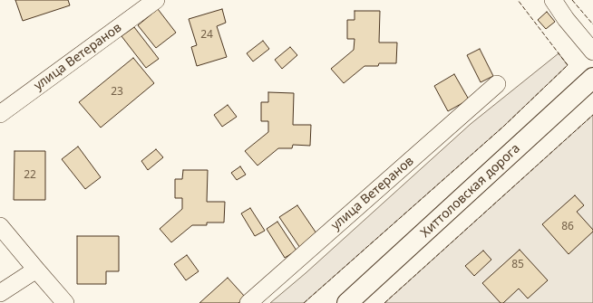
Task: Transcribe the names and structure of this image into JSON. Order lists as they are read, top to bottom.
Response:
{
  "streets": {
    "street": ["улица Ветеранов", "Хиттоловская дорога"]
  },
  "house_numbers": [
    "24",
    "23",
    "22",
    "86",
    "85"
  ]
}
